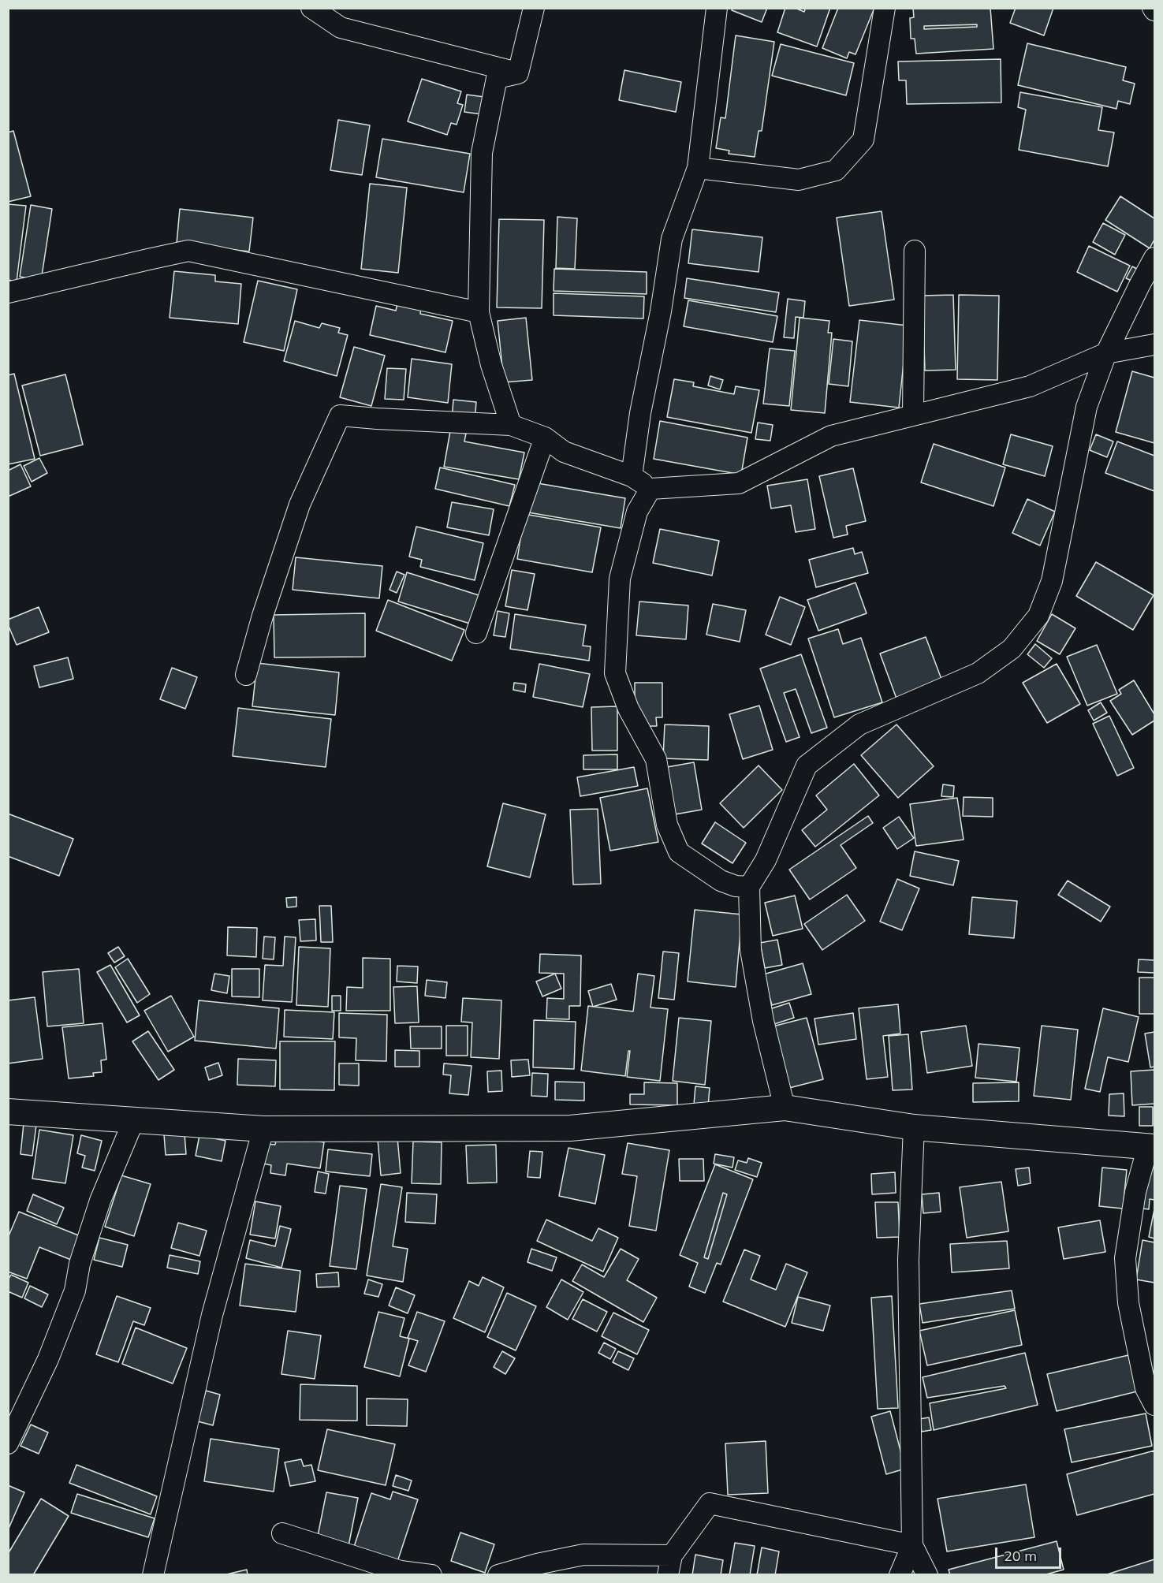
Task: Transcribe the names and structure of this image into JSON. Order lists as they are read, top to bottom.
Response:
{
  "scale_bar": "20 m"
}
